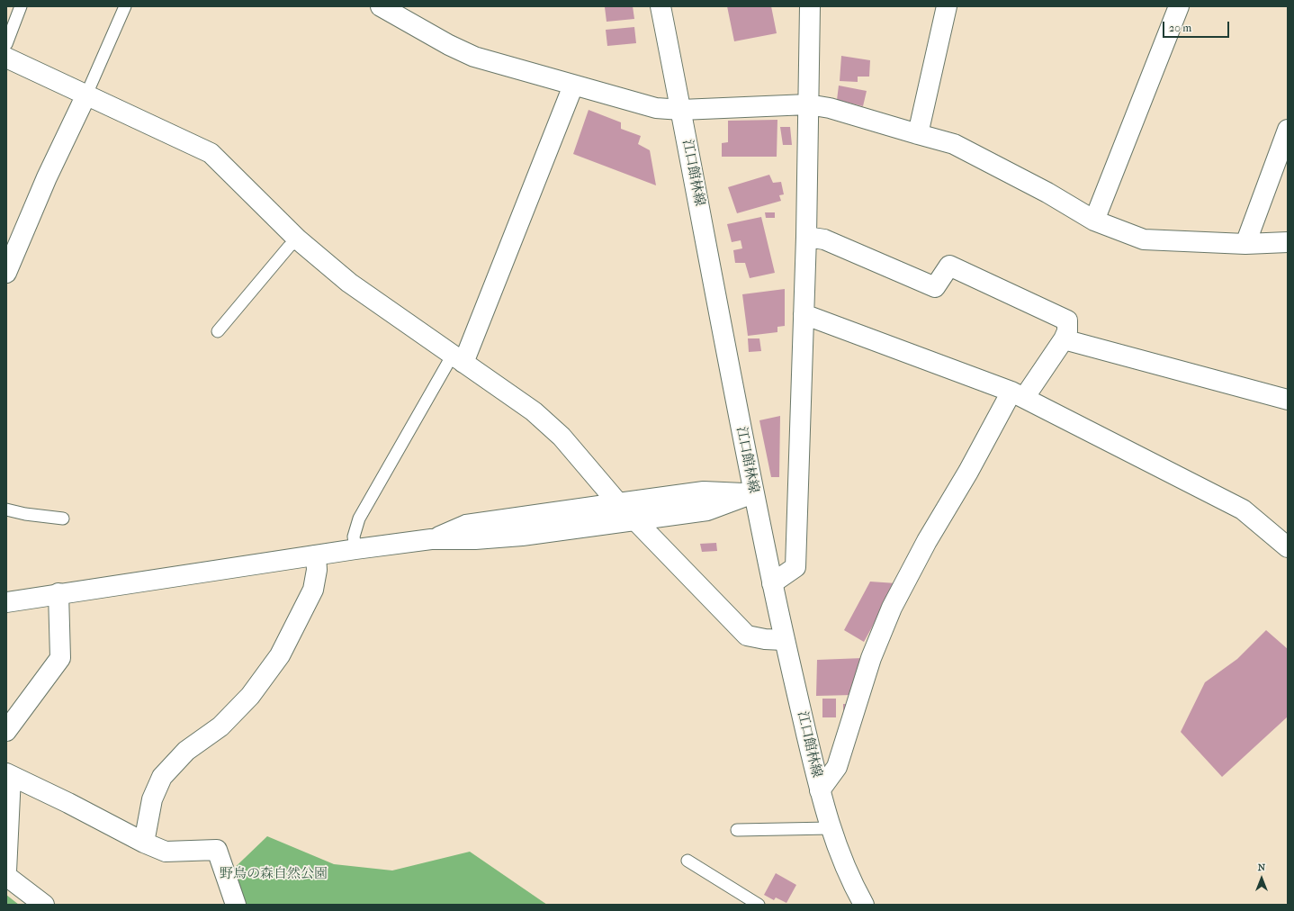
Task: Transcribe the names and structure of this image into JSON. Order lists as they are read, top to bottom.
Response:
{
  "streets": {
    "street": ["江口館林線"]
  },
  "parks": ["野鳥の森自然公園"],
  "scale_bar": "20 m",
  "north": "top"
}
